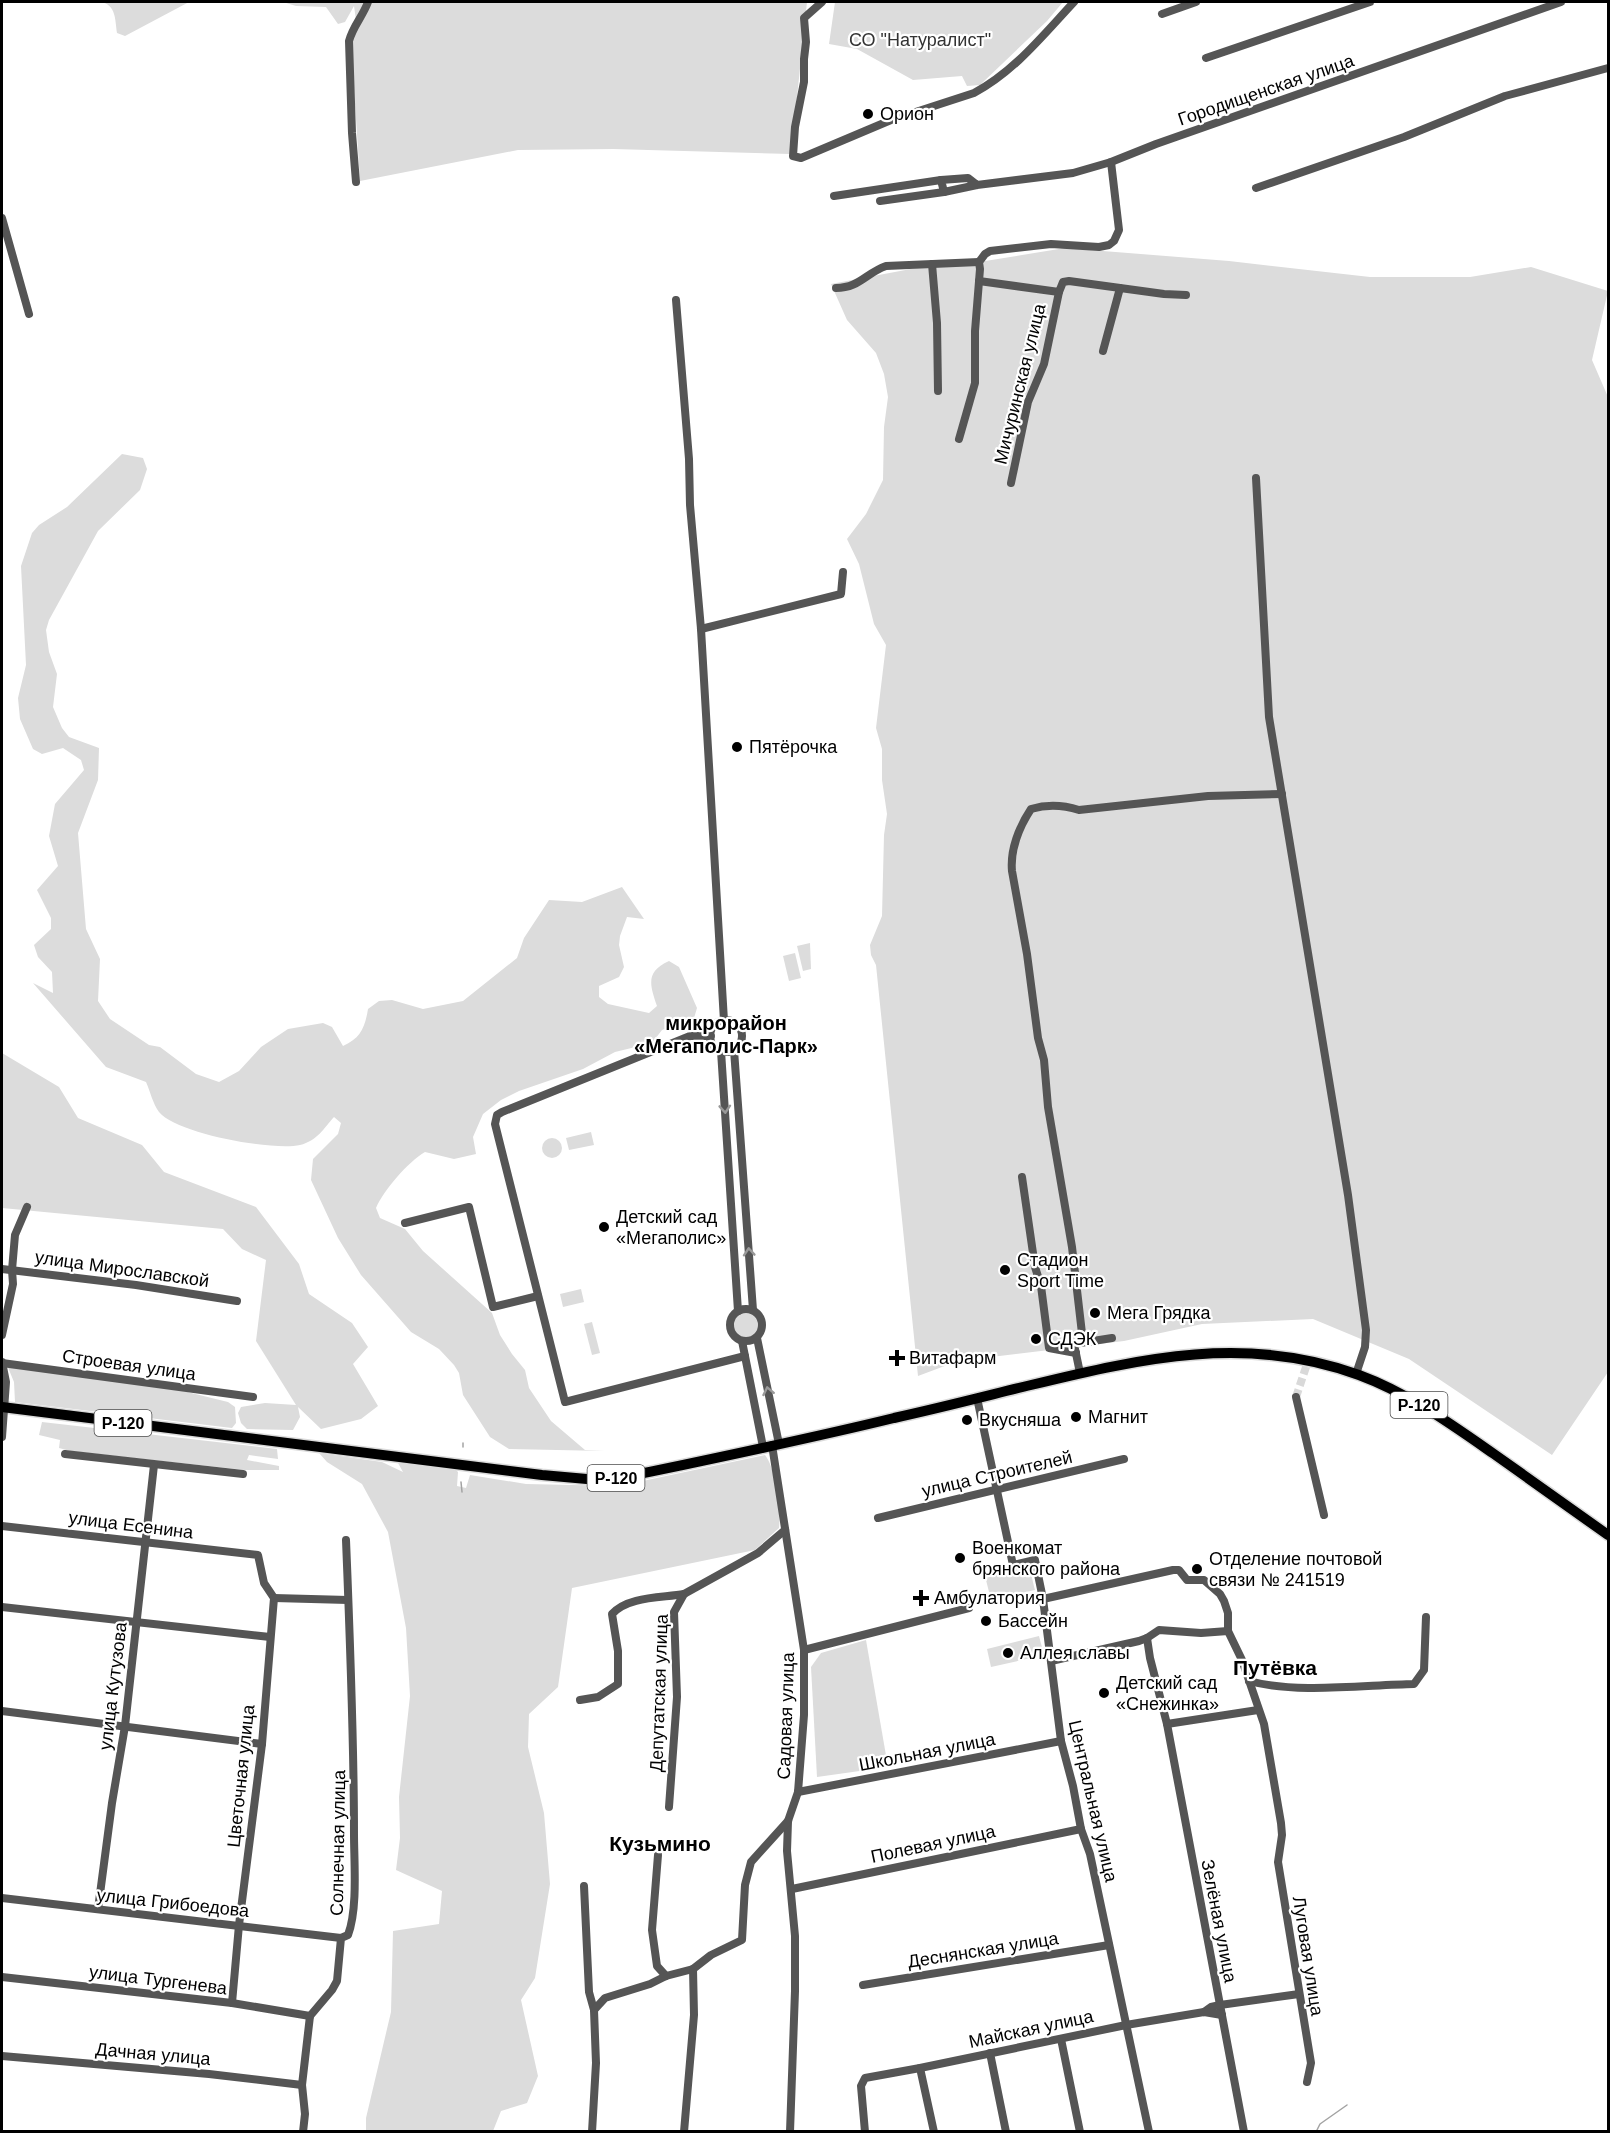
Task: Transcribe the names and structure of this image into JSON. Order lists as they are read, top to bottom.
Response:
{
  "streets": {
    "main road": ["Р-120"],
    "street": [
      "Городищенская улица",
      "Мичуринская улица",
      "улица Мирославской",
      "Строевая улица",
      "улица Строителей",
      "улица Есенина",
      "улица Кутузова",
      "Депутатская улица",
      "Садовая улица",
      "Школьная улица",
      "Цветочная улица",
      "Центральная улица",
      "Солнечная улица",
      "Полевая улица",
      "улица Грибоедова",
      "Зелёная улица",
      "Деснянская улица",
      "Луговая улица",
      "улица Тургенева",
      "Майская улица",
      "Дачная улица"
    ]
  },
  "crossings": [
    ["Р-120", "Садовая улица"],
    ["Р-120", "Центральная улица"],
    ["улица Строителей", "Центральная улица"],
    ["улица Есенина", "улица Кутузова"],
    ["улица Есенина", "Цветочная улица"],
    ["улица Кутузова", "улица Грибоедова"],
    ["Депутатская улица", "Садовая улица"],
    ["Садовая улица", "Школьная улица"],
    ["Садовая улица", "Полевая улица"],
    ["Школьная улица", "Центральная улица"],
    ["Цветочная улица", "улица Грибоедова"],
    ["Цветочная улица", "улица Тургенева"],
    ["Центральная улица", "Полевая улица"],
    ["Центральная улица", "Деснянская улица"],
    ["Центральная улица", "Луговая улица"],
    ["Центральная улица", "Майская улица"],
    ["Солнечная улица", "улица Грибоедова"],
    ["Солнечная улица", "улица Тургенева"]
  ],
  "districts": ["микрорайон «Мегаполис-Парк»", "Путёвка", "Кузьмино"],
  "parks": ["СО \"Натуралист\""],
  "places": {
    "other": [
      "Орион",
      "Пятёрочка",
      "Детский сад «Мегаполис»",
      "Стадион Sport Time",
      "Мега Грядка",
      "СДЭК",
      "Магнит",
      "Вкусняша",
      "Военкомат брянского района",
      "Отделение почтовой связи № 241519",
      "Бассейн",
      "Аллея славы",
      "Детский сад «Снежинка»"
    ],
    "health": ["Витафарм", "Амбулатория"]
  }
}
